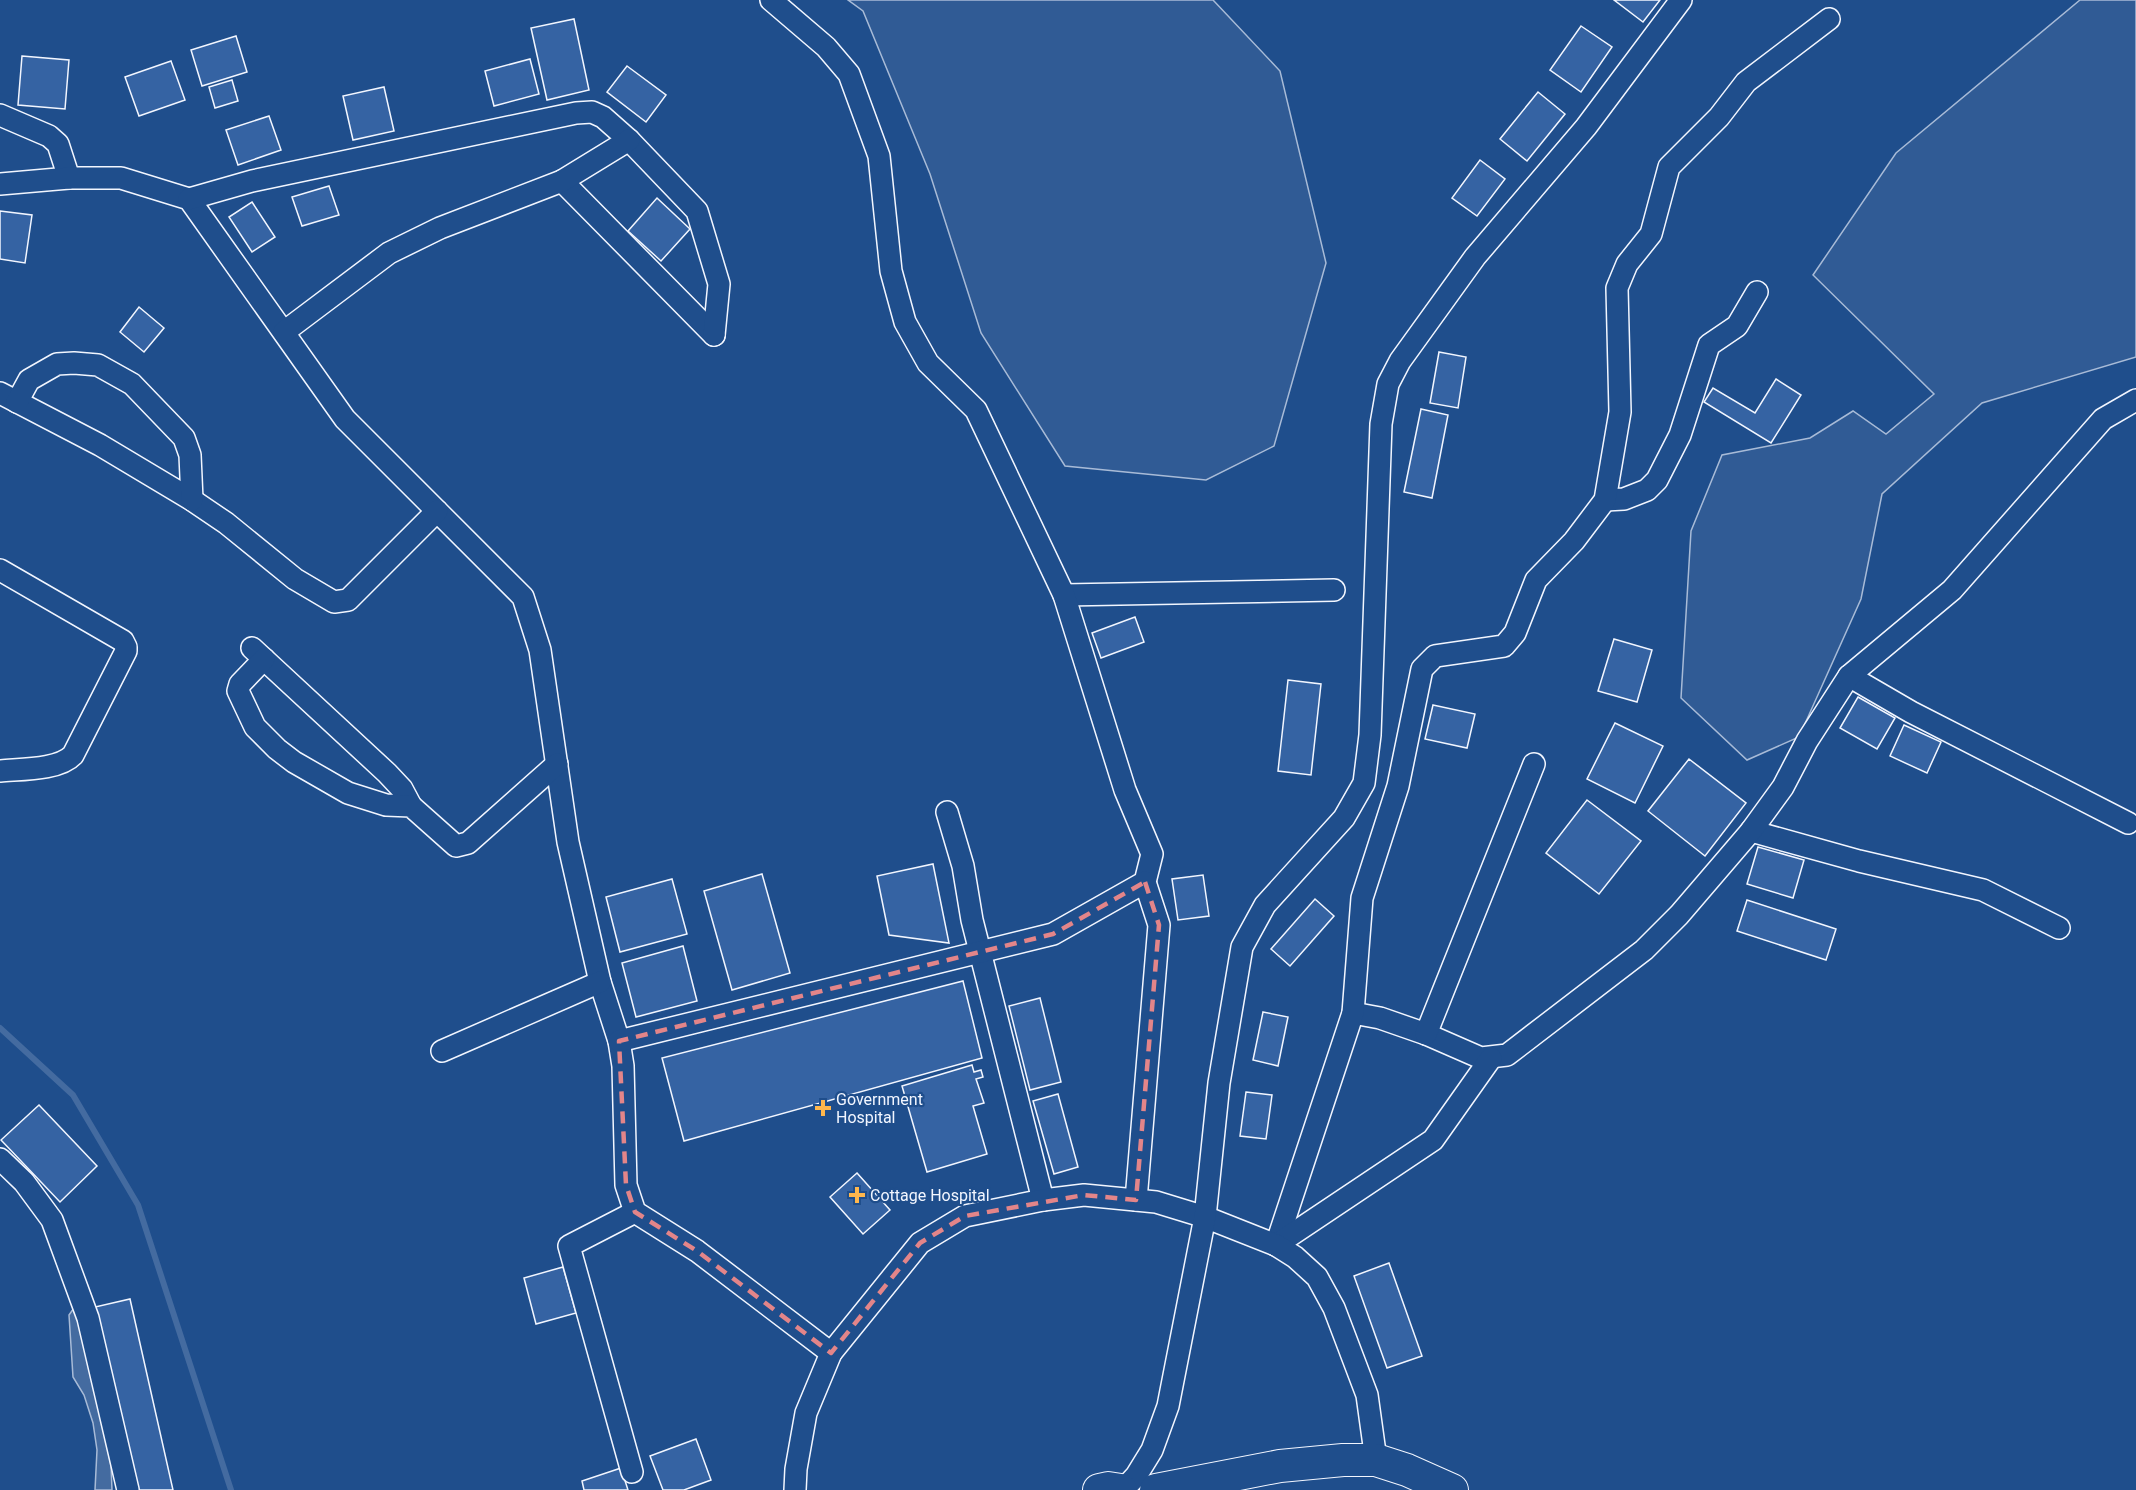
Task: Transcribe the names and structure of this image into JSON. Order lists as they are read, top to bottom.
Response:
{
  "places": {
    "health": ["Government Hospital", "Cottage Hospital"]
  }
}
